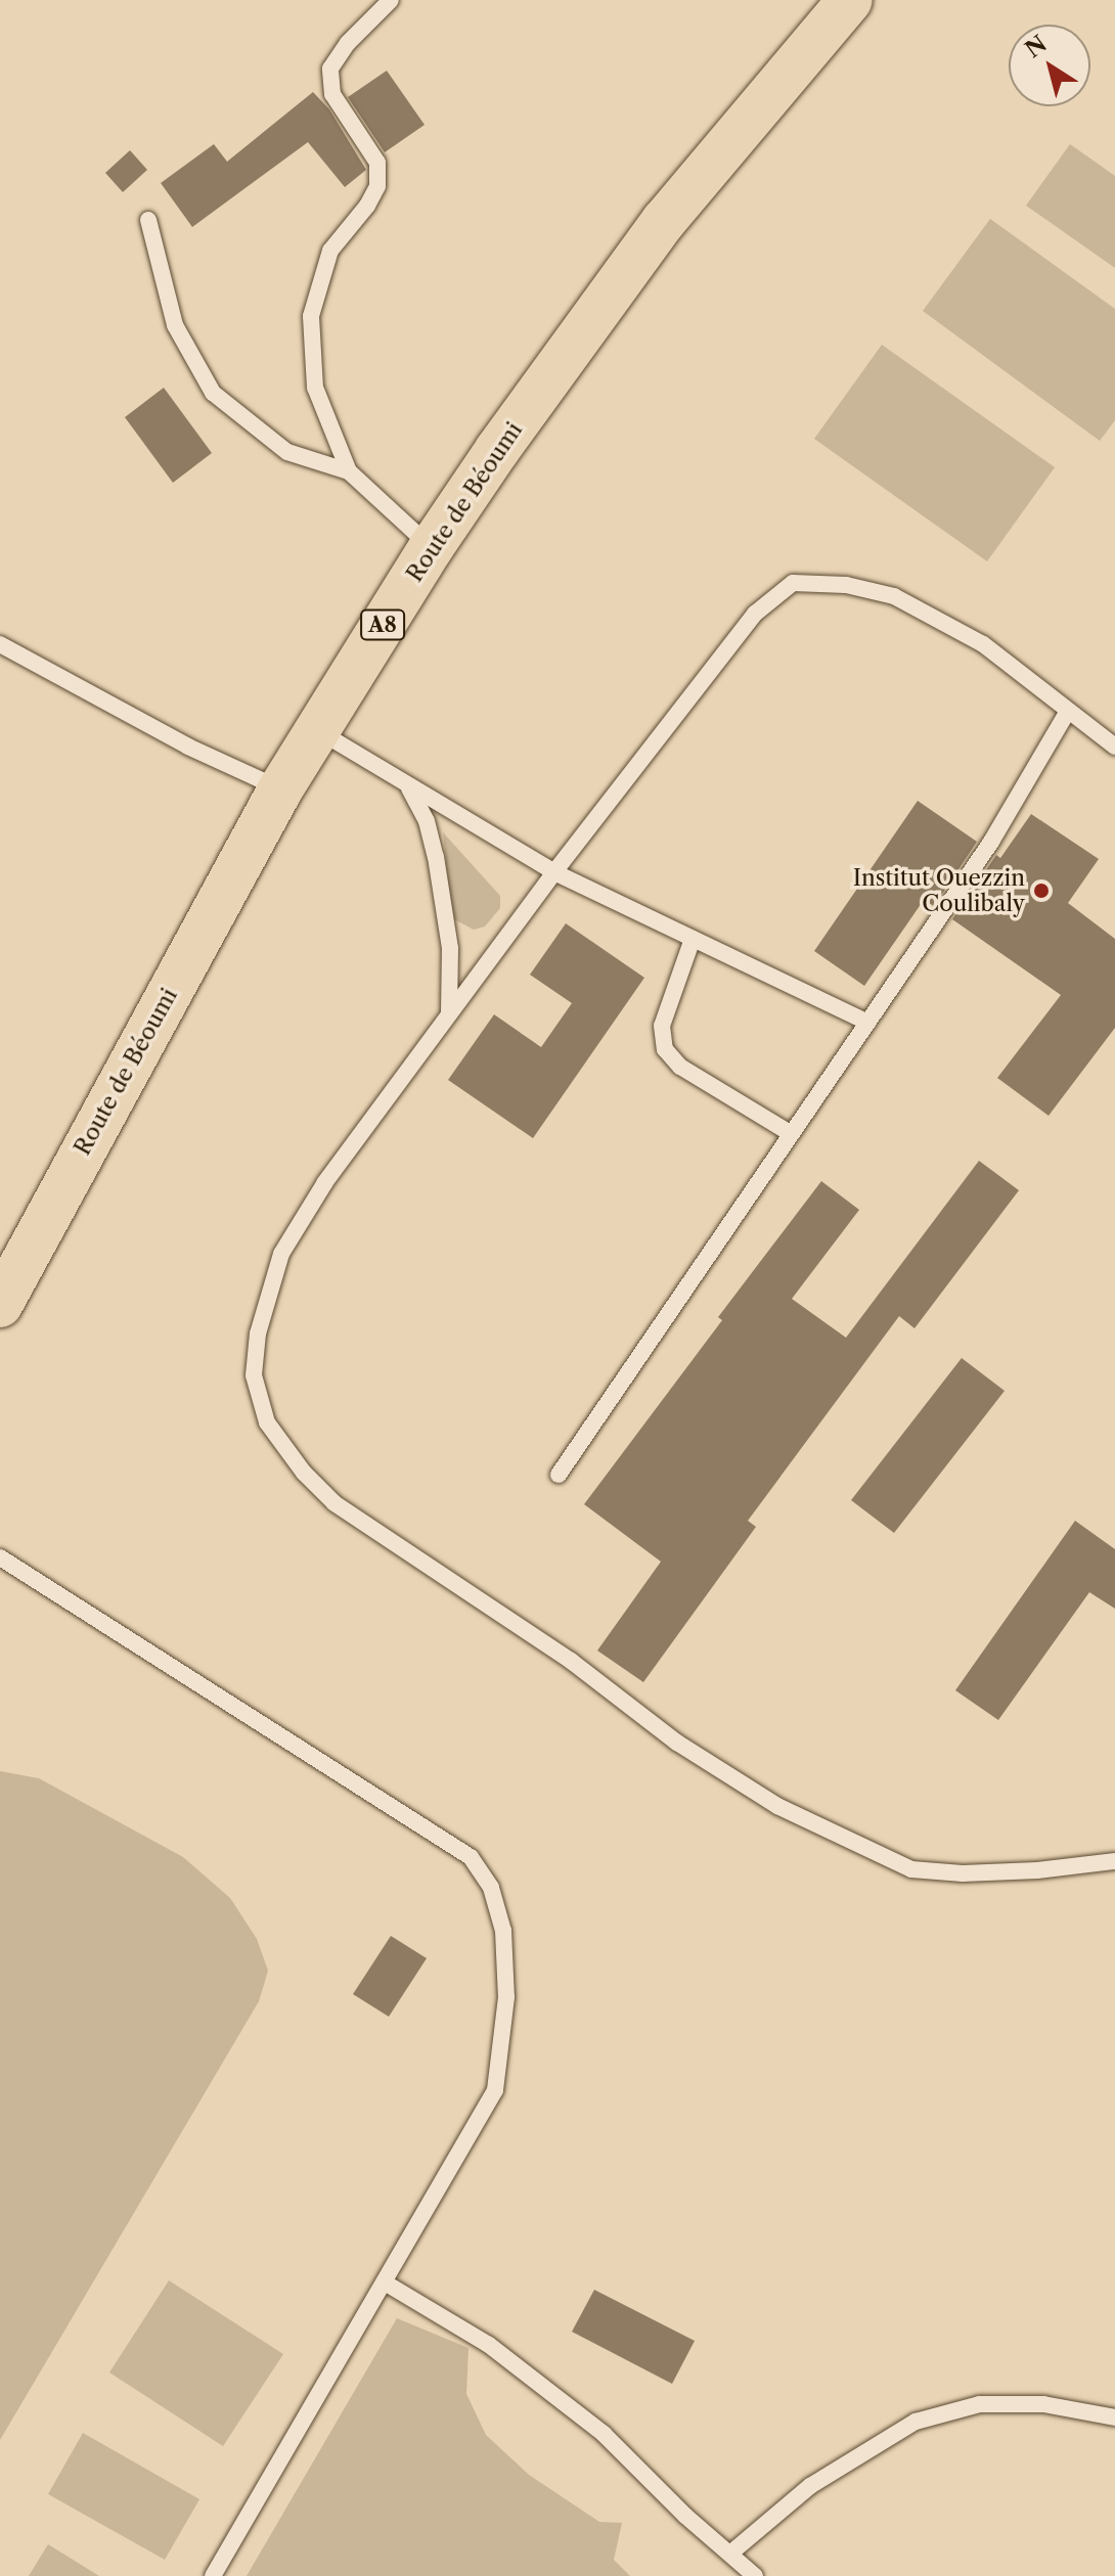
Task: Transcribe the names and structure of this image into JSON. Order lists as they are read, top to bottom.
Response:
{
  "streets": {
    "main road": ["Route de Béoumi", "A8"]
  },
  "places": ["Institut Ouezzin Coulibaly"],
  "north": "top left"
}
